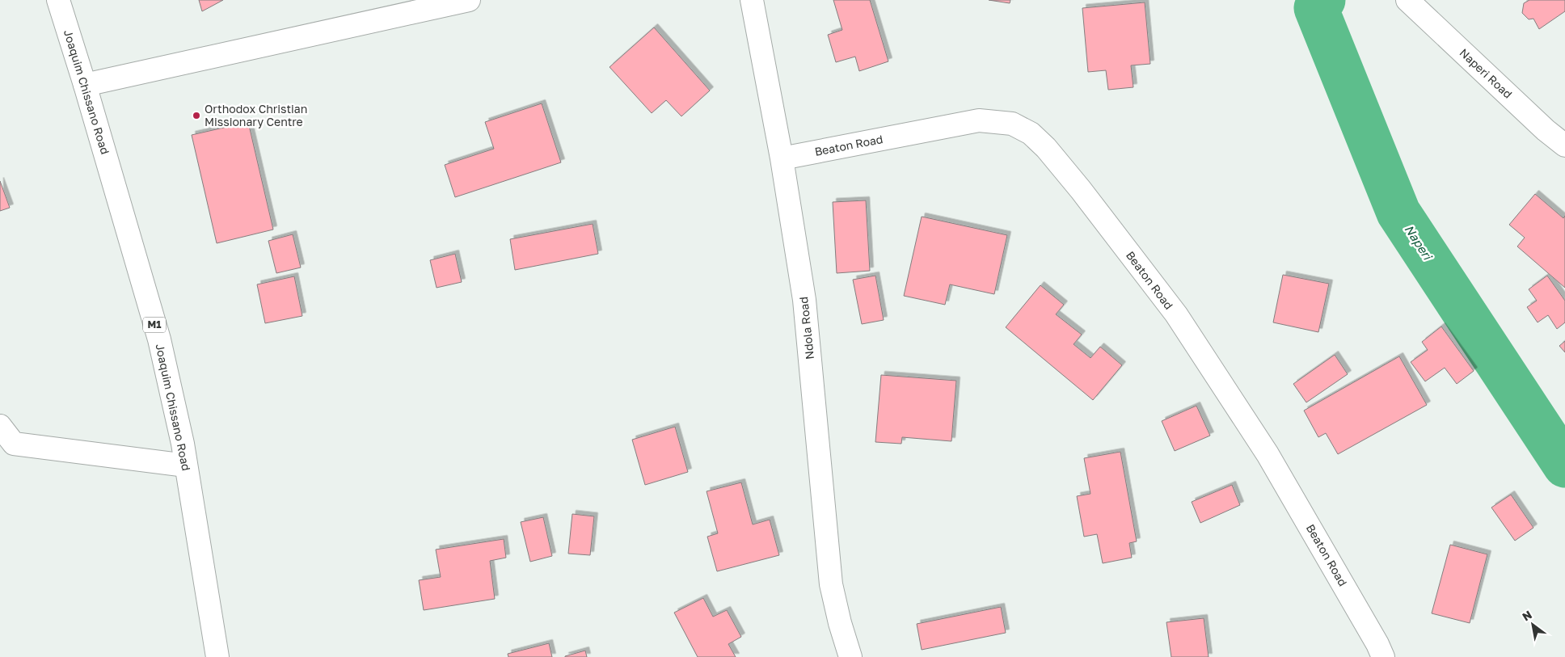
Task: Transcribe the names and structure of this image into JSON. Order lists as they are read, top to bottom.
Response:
{
  "streets": {
    "main road": [
      "Naperi Road",
      "Joaquim Chissano Road",
      "Beaton Road",
      "M1",
      "Ndola Road"
    ]
  },
  "crossings": [
    ["Beaton Road", "Ndola Road"]
  ],
  "water": ["Naperi"],
  "places": ["Orthodox Christian Missionary Centre"],
  "north": "top left"
}
